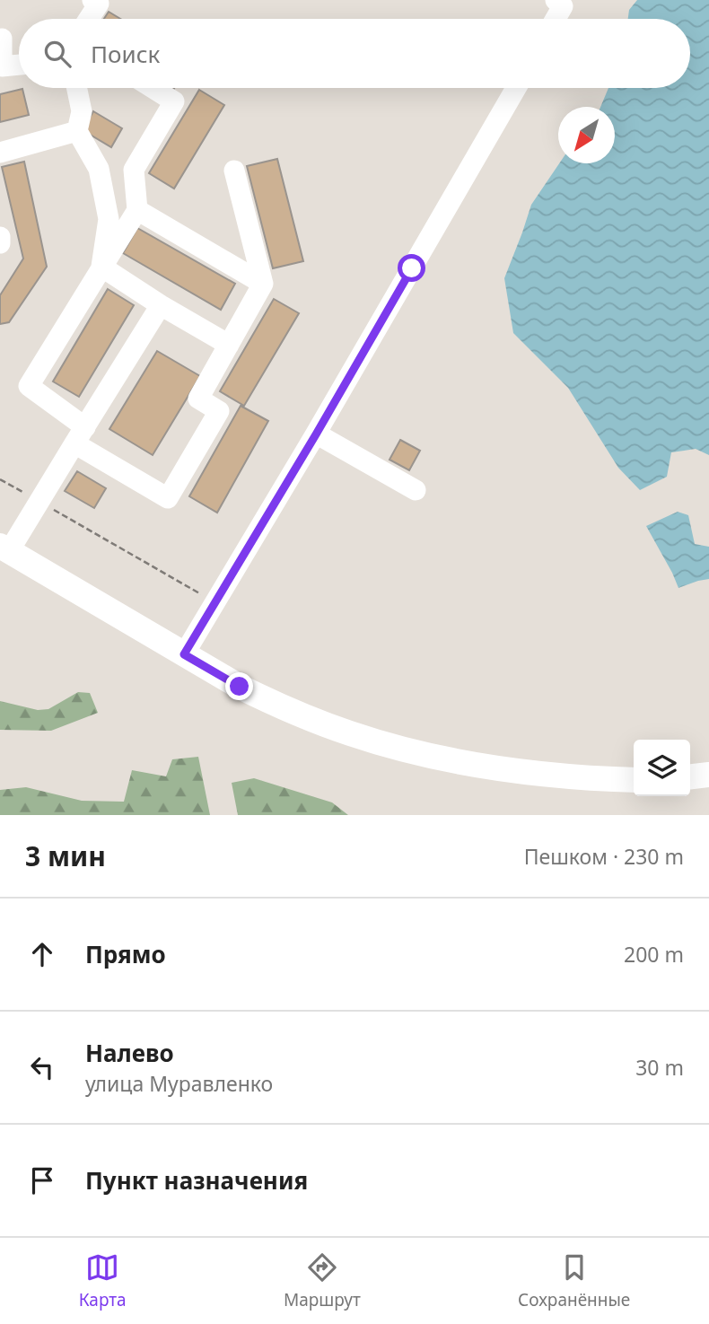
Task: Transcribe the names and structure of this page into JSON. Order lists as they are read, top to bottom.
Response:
{
  "north": "bottom left",
  "page": {
    "search": "Поиск",
    "heading": ["3 мин", "Пешком · 230 m"],
    "list": [
      ["Прямо", "200 m"],
      ["Налево", "улица Муравленко", "30 m"],
      "Пункт назначения"
    ],
    "nav": ["Карта", "Маршрут", "Сохранённые"]
  }
}
